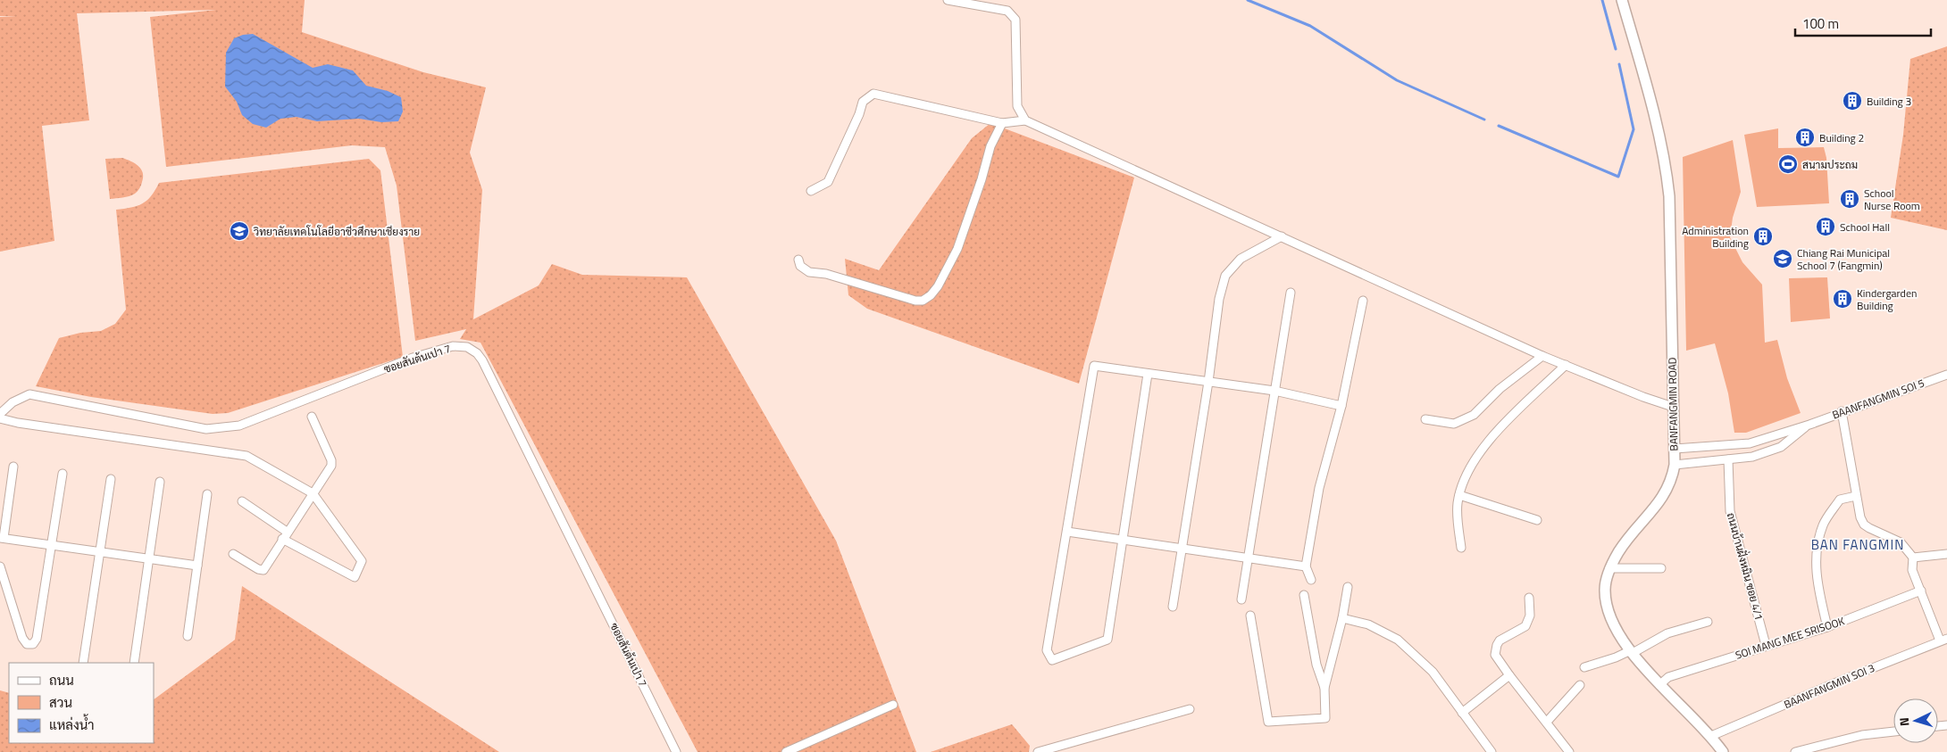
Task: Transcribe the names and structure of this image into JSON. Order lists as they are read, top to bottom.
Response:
{
  "streets": {
    "street": [
      "ซอยสันต้นเปา 7",
      "BAANFANGMIN SOI 5",
      "BANFANGMIN ROAD",
      "ถนนบ้านฝั่งหมิน ซอย 4/1",
      "SOI MANG MEE SRISOOK",
      "BAANFANGMIN SOI 3"
    ]
  },
  "crossings": [
    ["BAANFANGMIN SOI 5", "BANFANGMIN ROAD"],
    ["BAANFANGMIN SOI 5", "ถนนบ้านฝั่งหมิน ซอย 4/1"],
    ["BANFANGMIN ROAD", "SOI MANG MEE SRISOOK"],
    ["BANFANGMIN ROAD", "BAANFANGMIN SOI 3"],
    ["ถนนบ้านฝั่งหมิน ซอย 4/1", "SOI MANG MEE SRISOOK"]
  ],
  "districts": ["BAN FANGMIN"],
  "places": {
    "building": [
      "Building 3",
      "Building 2",
      "School Nurse Room",
      "School Hall",
      "Administration Building",
      "Kindergarden Building"
    ],
    "sports": ["สนามประถม"],
    "school or university": ["วิทยาลัยเทคโนโลยีอาชีวศึกษาเชียงราย", "Chiang Rai Municipal School 7 (Fangmin)"]
  },
  "legend": ["ถนน", "สวน", "แหล่งน้ำ"],
  "scale_bar": "100 m",
  "north": "left"
}
